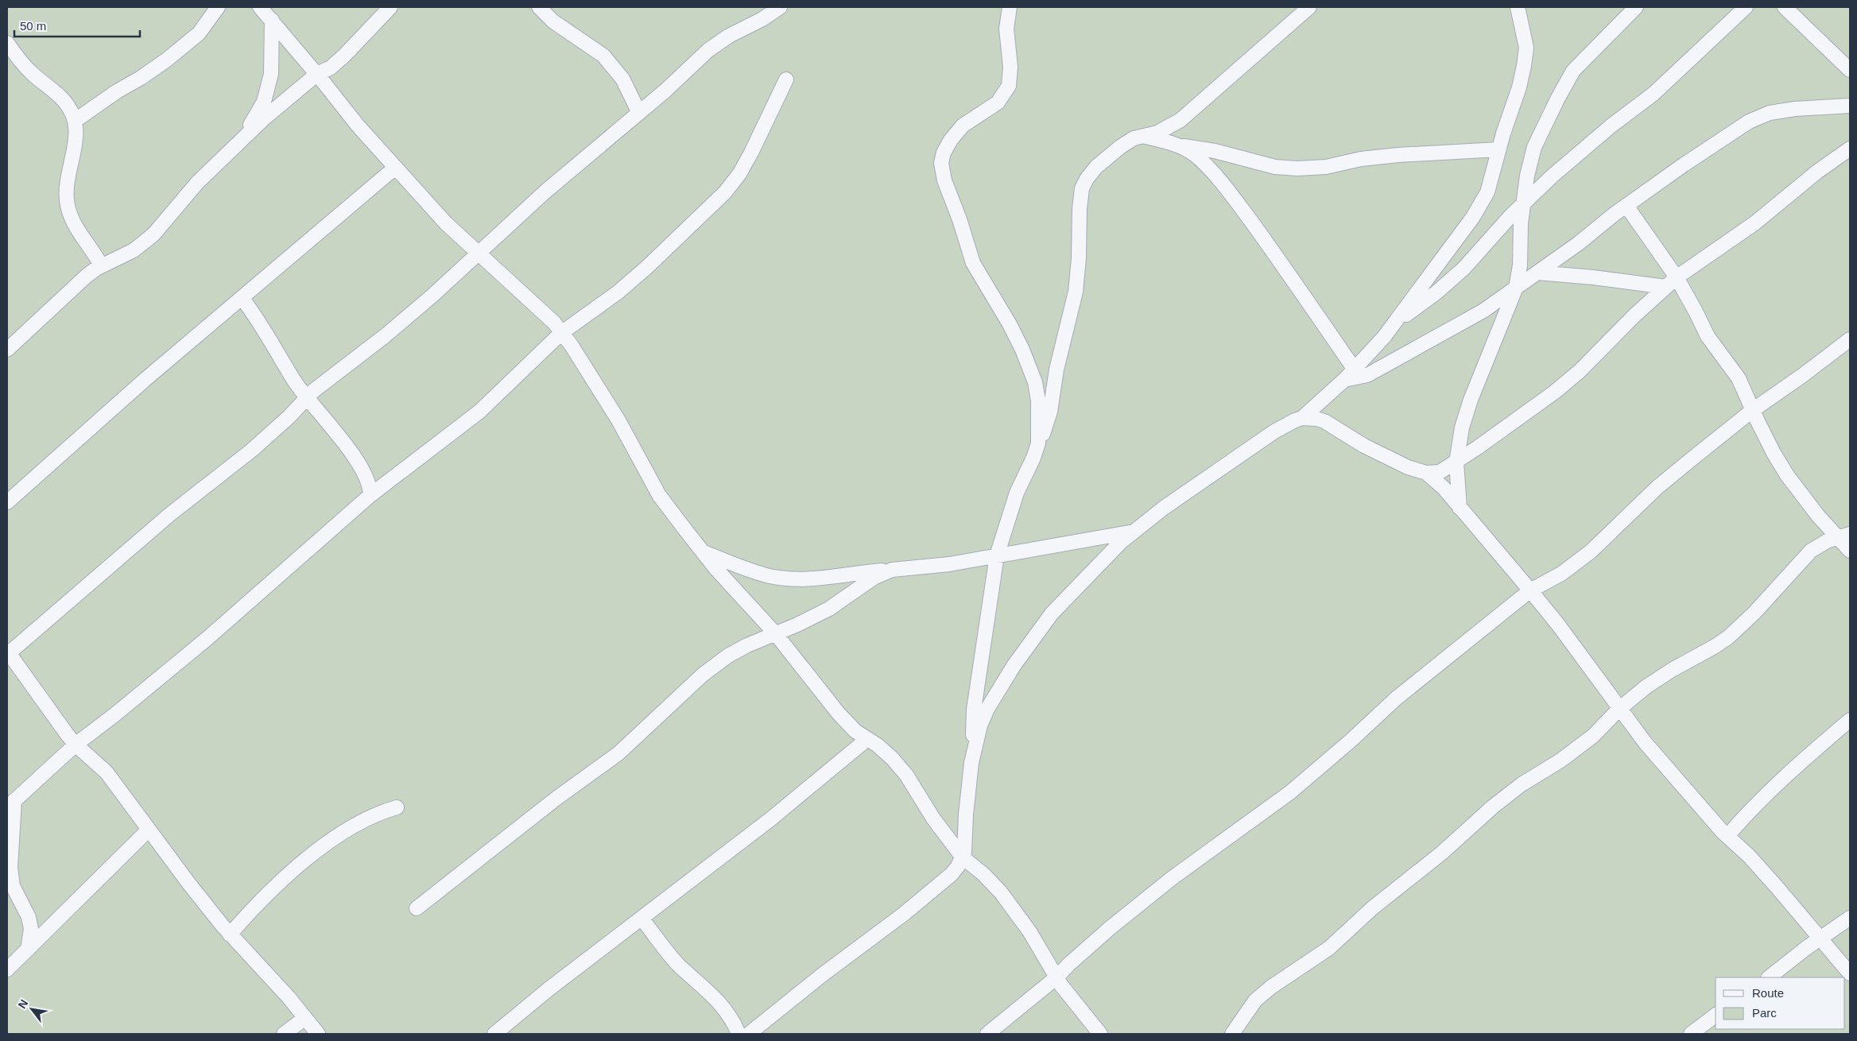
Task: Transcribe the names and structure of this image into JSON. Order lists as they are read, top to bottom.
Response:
{
  "legend": ["Route", "Parc"],
  "scale_bar": "50 m",
  "north": "top left"
}
